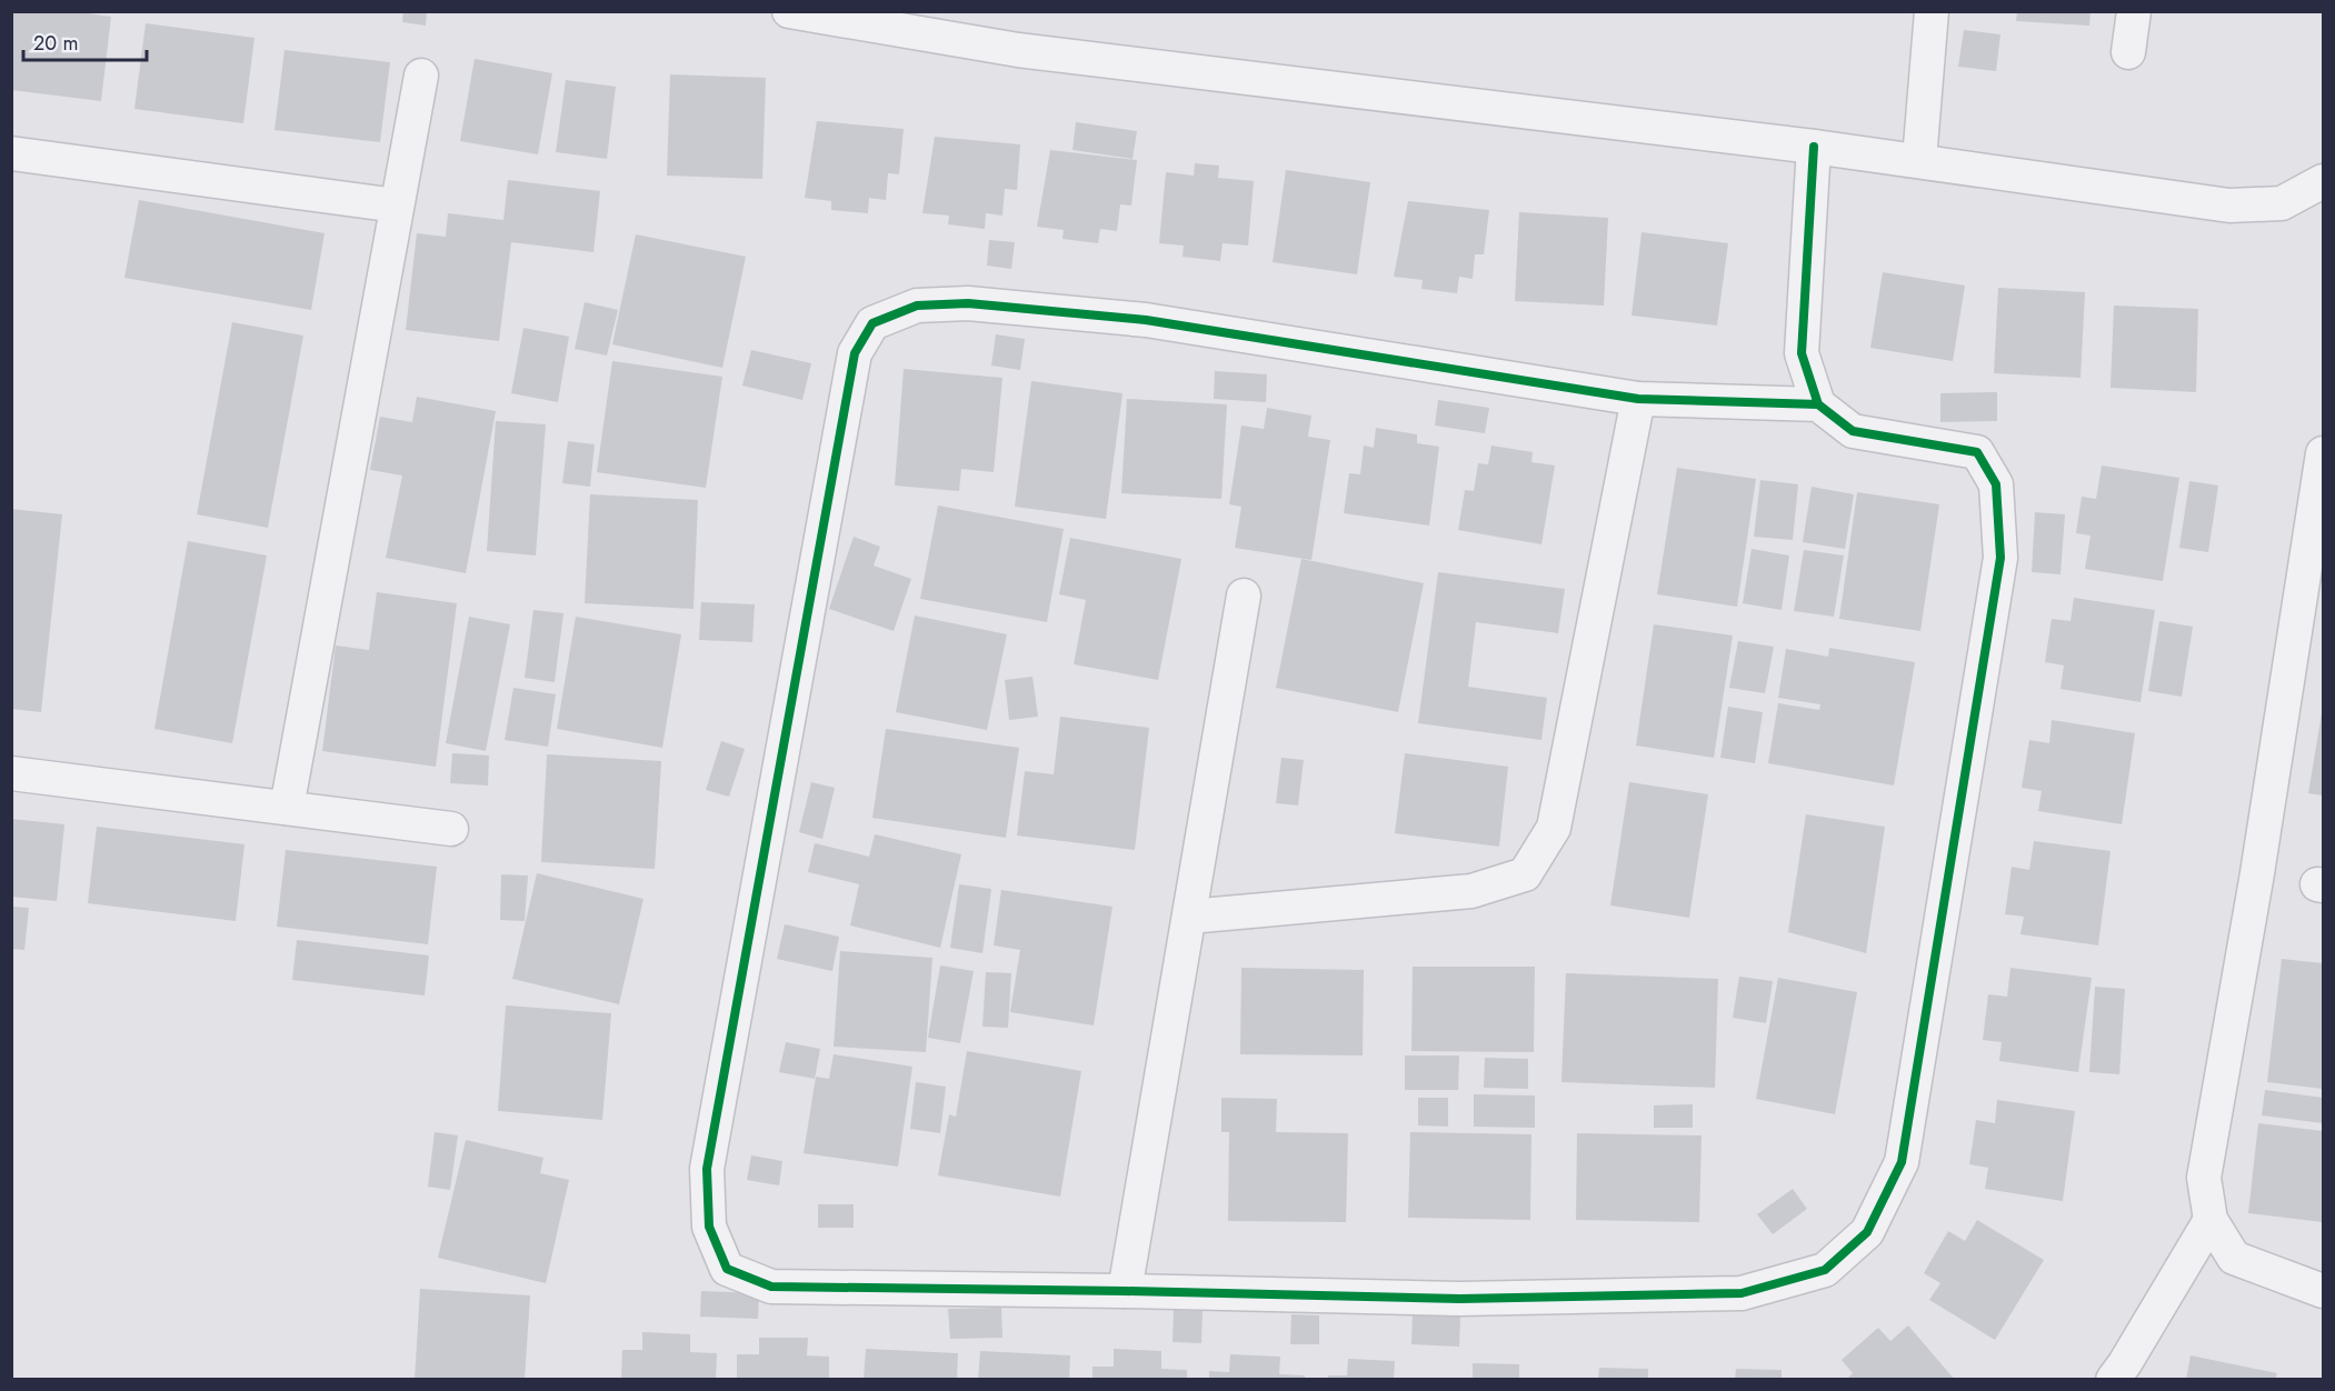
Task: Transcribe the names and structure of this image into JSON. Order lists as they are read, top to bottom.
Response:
{
  "scale_bar": "20 m"
}
